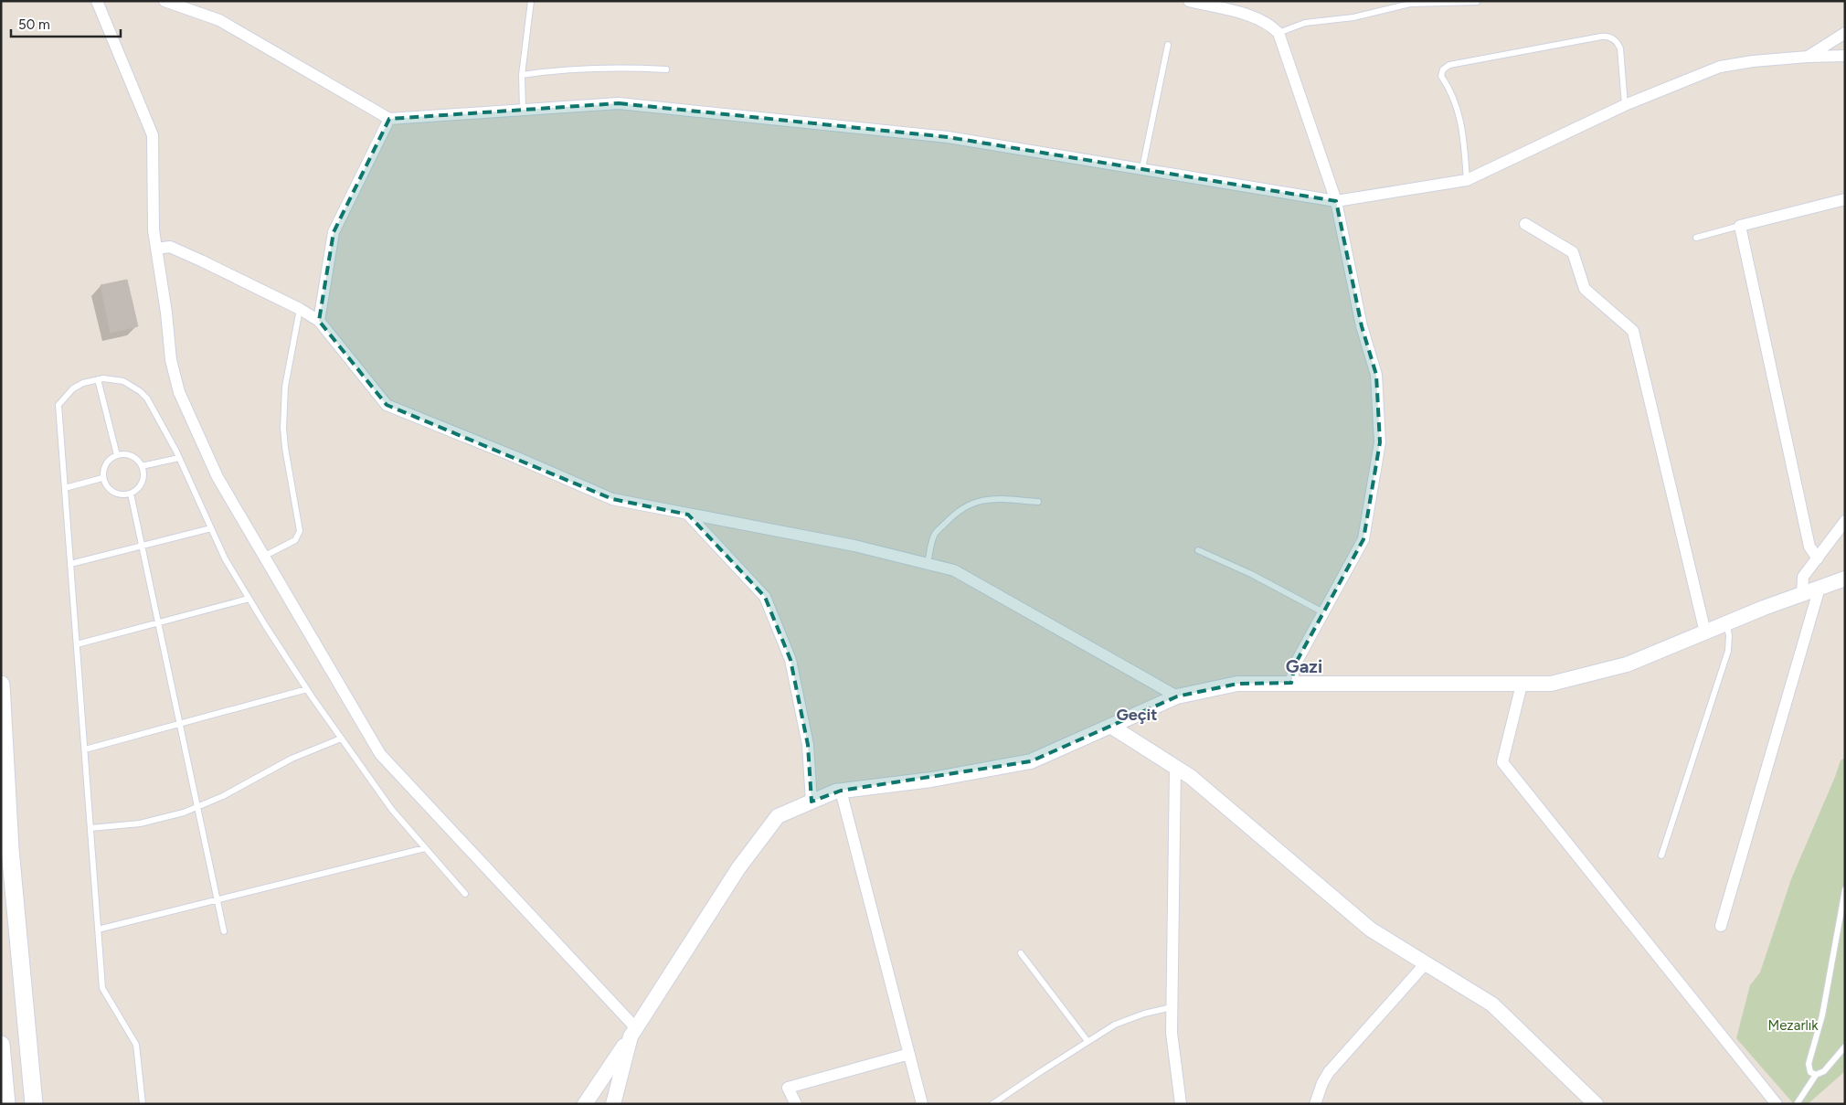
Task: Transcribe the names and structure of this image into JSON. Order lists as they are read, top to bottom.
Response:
{
  "districts": ["Gazi", "Geçit"],
  "parks": ["Mezarlık"],
  "scale_bar": "50 m"
}
